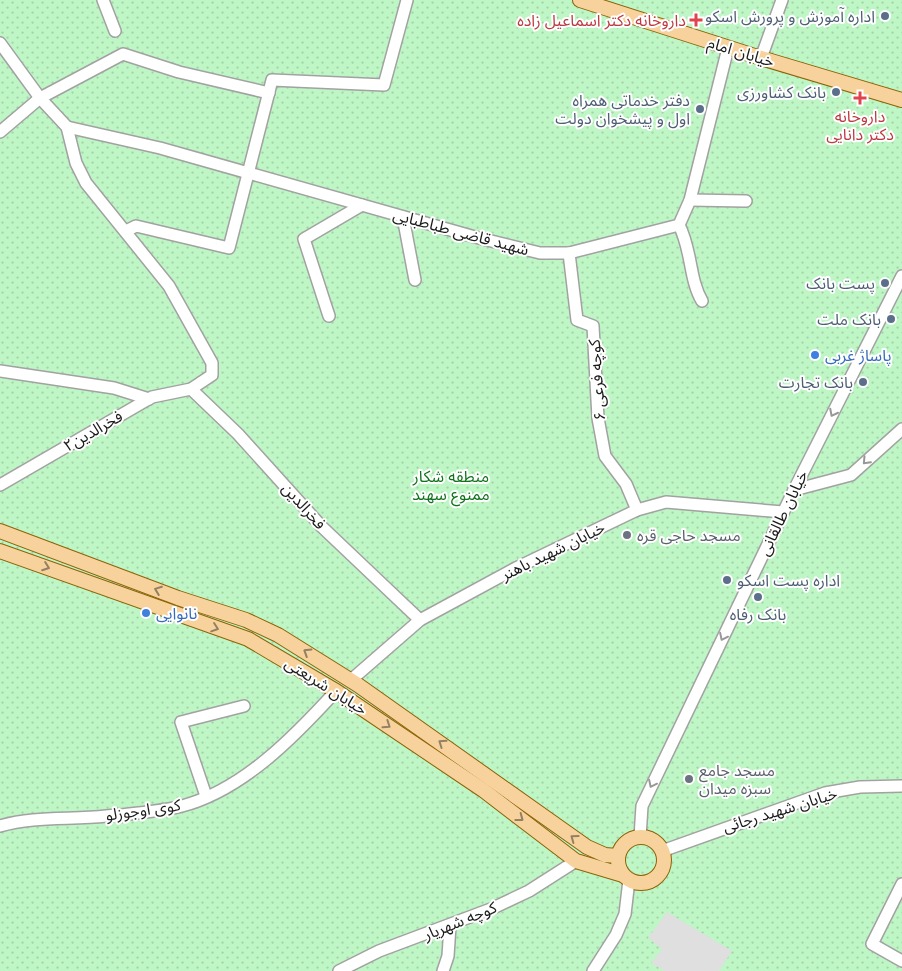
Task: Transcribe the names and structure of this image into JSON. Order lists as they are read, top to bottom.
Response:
{
  "streets": {
    "main road": ["خیابان امام", "خیابان شریعتی"],
    "street": [
      "شهید قاضی طباطبایی",
      "کوچه فرعی ۶",
      "فخرالدین۲",
      "فخرالدین",
      "خیابان طالقانی",
      "خیابان شهید باهنر",
      "کوی اوجوزلو",
      "خیابان شهید رجائی",
      "کوچه شهریار"
    ]
  },
  "crossings": [
    ["شهید قاضی طباطبایی", "کوچه فرعی ۶"],
    ["کوچه فرعی ۶", "خیابان شهید باهنر"],
    ["فخرالدین۲", "فخرالدین"],
    ["فخرالدین", "خیابان شهید باهنر"],
    ["خیابان طالقانی", "خیابان شهید باهنر"],
    ["خیابان طالقانی", "خیابان شریعتی"],
    ["خیابان طالقانی", "خیابان شهید رجائی"],
    ["خیابان شهید باهنر", "خیابان شریعتی"],
    ["خیابان شریعتی", "کوی اوجوزلو"],
    ["خیابان شریعتی", "خیابان شهید رجائی"],
    ["خیابان شریعتی", "کوچه شهریار"]
  ],
  "one_way": ["خیابان طالقانی"],
  "parks": ["منطقه شکار ممنوع سهند"],
  "places": {
    "other": [
      "اداره آموزش و پرورش اسکو",
      "بانک کشاورزی",
      "دفتر خدماتی همراه اول و پیشخوان دولت",
      "پست بانک",
      "بانک ملت",
      "پاساژ غربی",
      "بانک تجارت",
      "مسجد حاجی قره",
      "اداره پست اسکو",
      "بانک رفاه",
      "نانوایی",
      "مسجد جامع سبزه میدان"
    ],
    "health": ["داروخانه دکتر اسماعیل زاده", "داروخانه دکتر دانایی"]
  }
}
